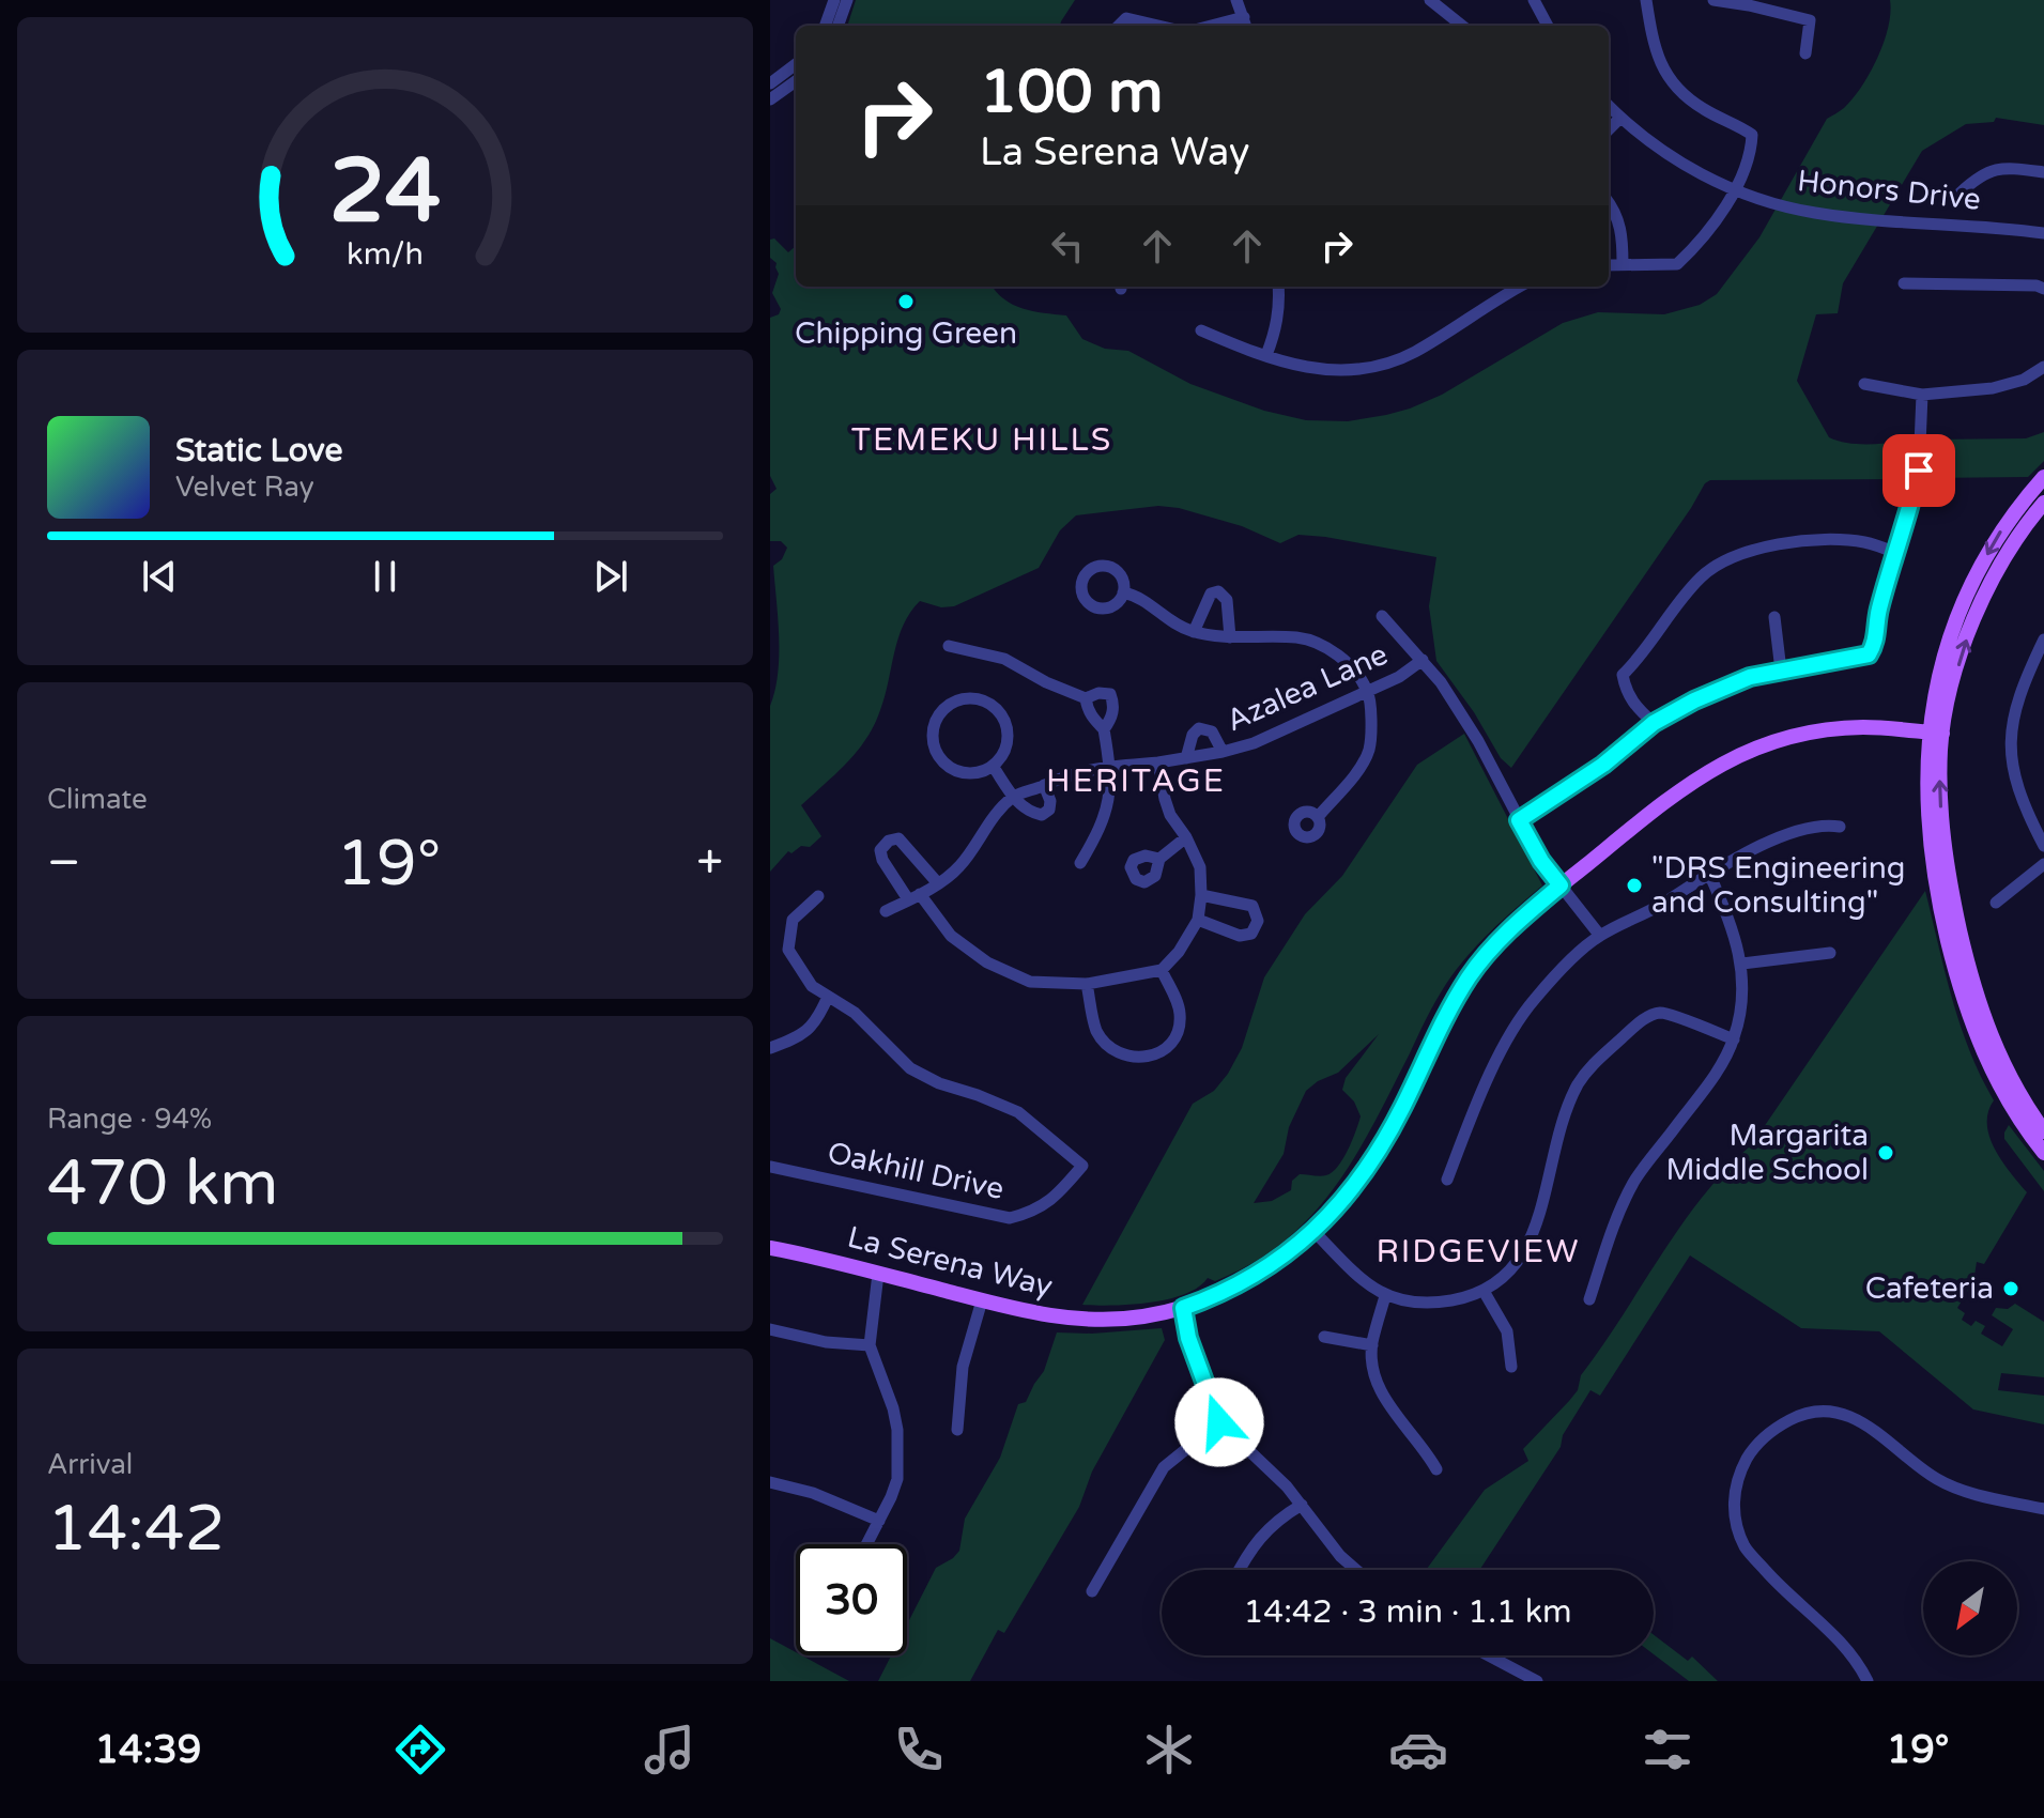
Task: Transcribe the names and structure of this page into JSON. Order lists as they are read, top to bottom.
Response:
{
  "streets": {
    "main road": ["La Serena Way"],
    "street": ["Honors Drive", "Azalea Lane", "Oakhill Drive"]
  },
  "districts": ["TEMEKU HILLS", "HERITAGE", "RIDGEVIEW"],
  "places": [
    "Chipping Green",
    "\"DRS Engineering and Consulting\"",
    "Margarita Middle School",
    "Cafeteria"
  ],
  "north": "bottom left",
  "page": {
    "turn": ["100 m", "La Serena Way"],
    "song": ["Static Love", "Velvet Ray"],
    "tile": [
      "Climate",
      ["Range · 94%", "470 km"],
      ["Arrival", "14:42"]
    ],
    "heat": ["−", "19°", "+"],
    "limit": "30",
    "trip": "14:42 · 3 min · 1.1 km",
    "tabs": ["14:39", "19°"],
    "gauge": ["24", "km/h"]
  }
}
